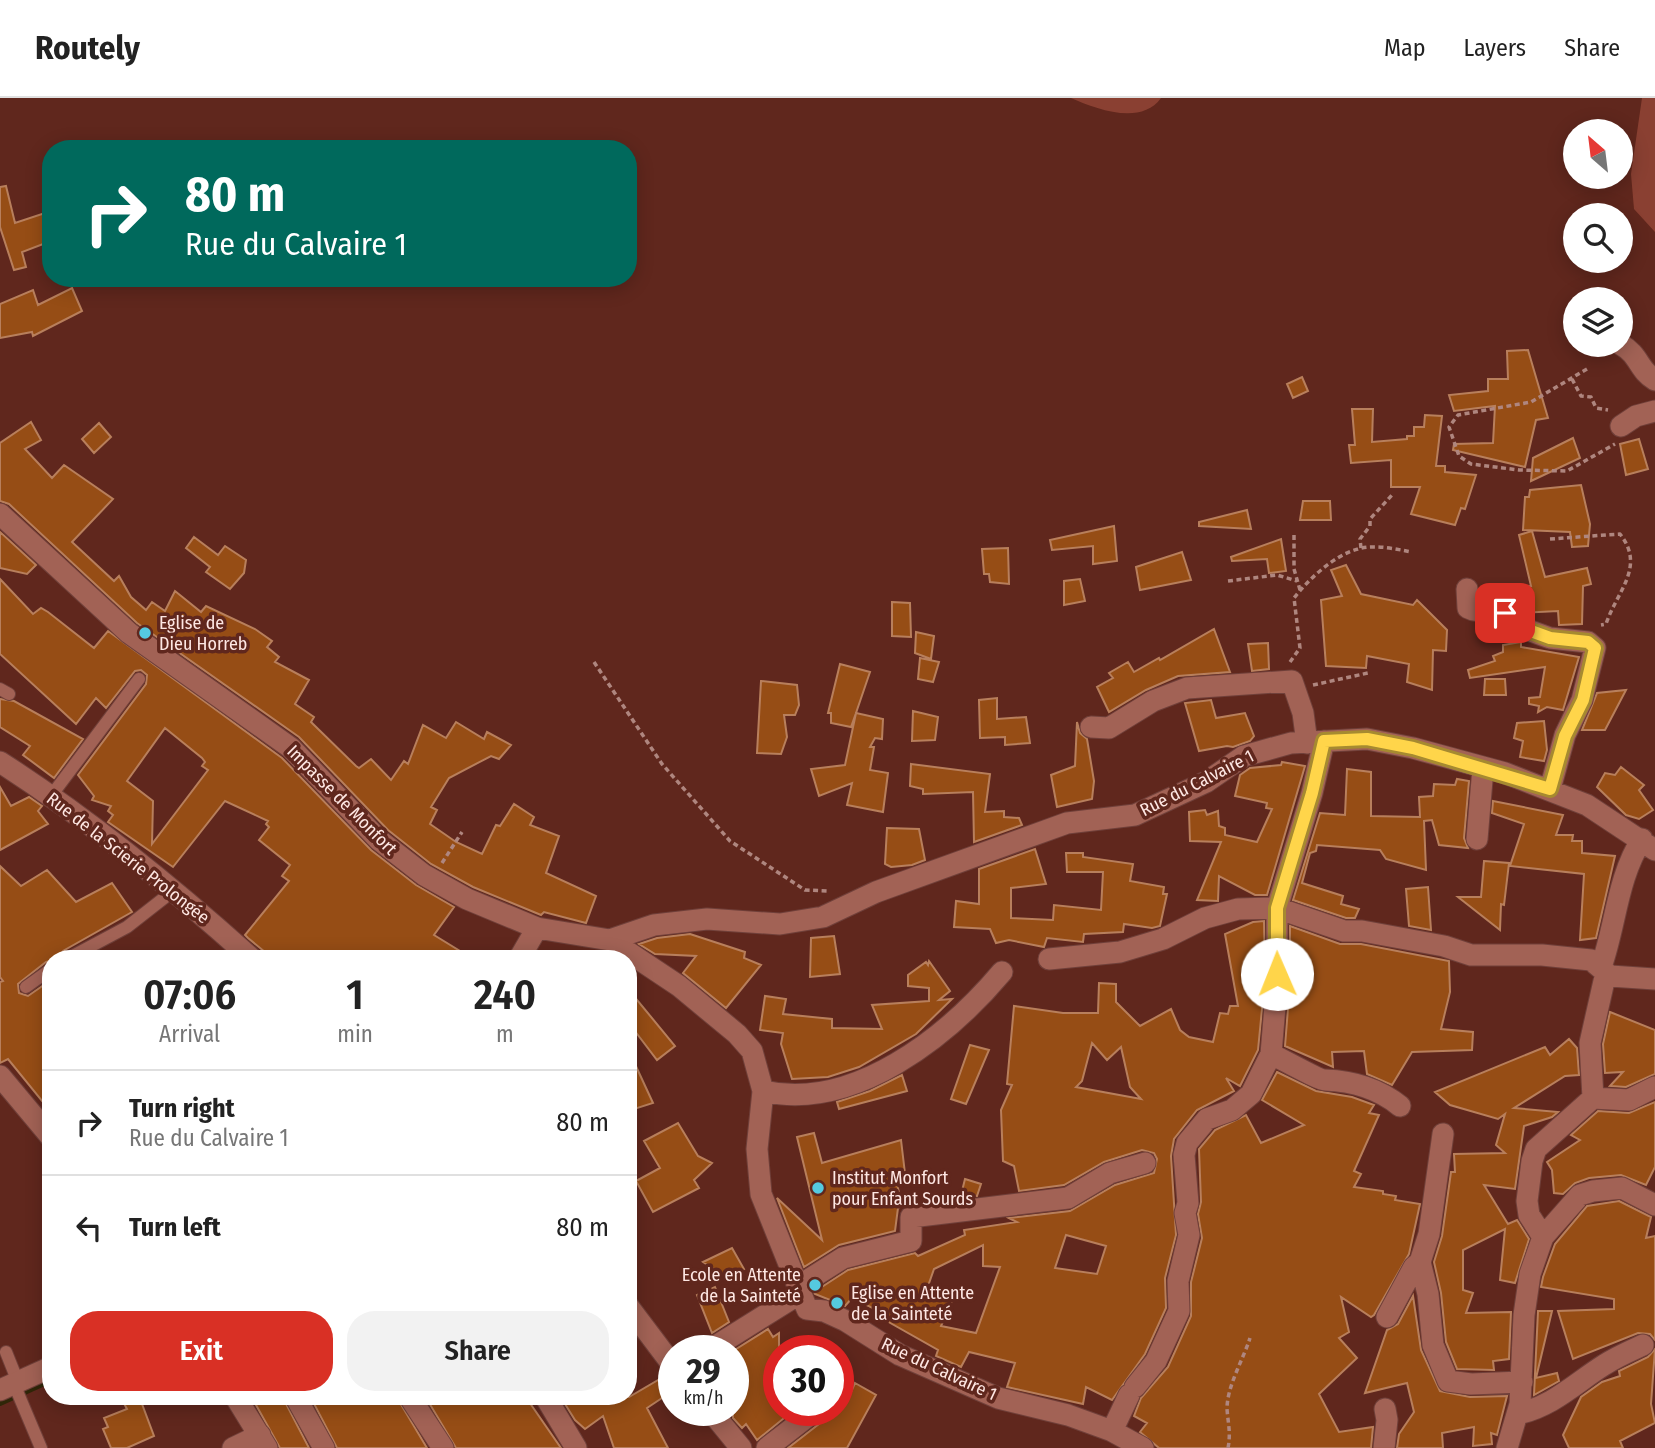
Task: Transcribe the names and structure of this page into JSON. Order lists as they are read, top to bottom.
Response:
{
  "streets": {
    "street": ["Rue du Calvaire 1", "Impasse de Monfort", "Rue de la Scierie Prolongée"]
  },
  "crossings": [
    ["Rue du Calvaire 1", "Impasse de Monfort"]
  ],
  "places": [
    "Eglise de Dieu Horreb",
    "Institut Monfort pour Enfant Sourds",
    "Ecole en Attente de la Sainteté",
    "Eglise en Attente de la Sainteté"
  ],
  "north": "top left",
  "page": {
    "header": "Routely",
    "nav": ["Map", "Layers", "Share"],
    "turn": ["80 m", "Rue du Calvaire 1"],
    "eta": [
      "07:06",
      "Arrival",
      "1",
      "min",
      "240",
      "m"
    ],
    "list": [
      {
        "name": "Turn right",
        "note": "Rue du Calvaire 1",
        "value": "80 m"
      },
      {
        "name": "Turn left",
        "value": "80 m"
      }
    ],
    "buttons": ["Exit", "Share"],
    "speed": "29 km/h",
    "limit": "30"
  }
}
